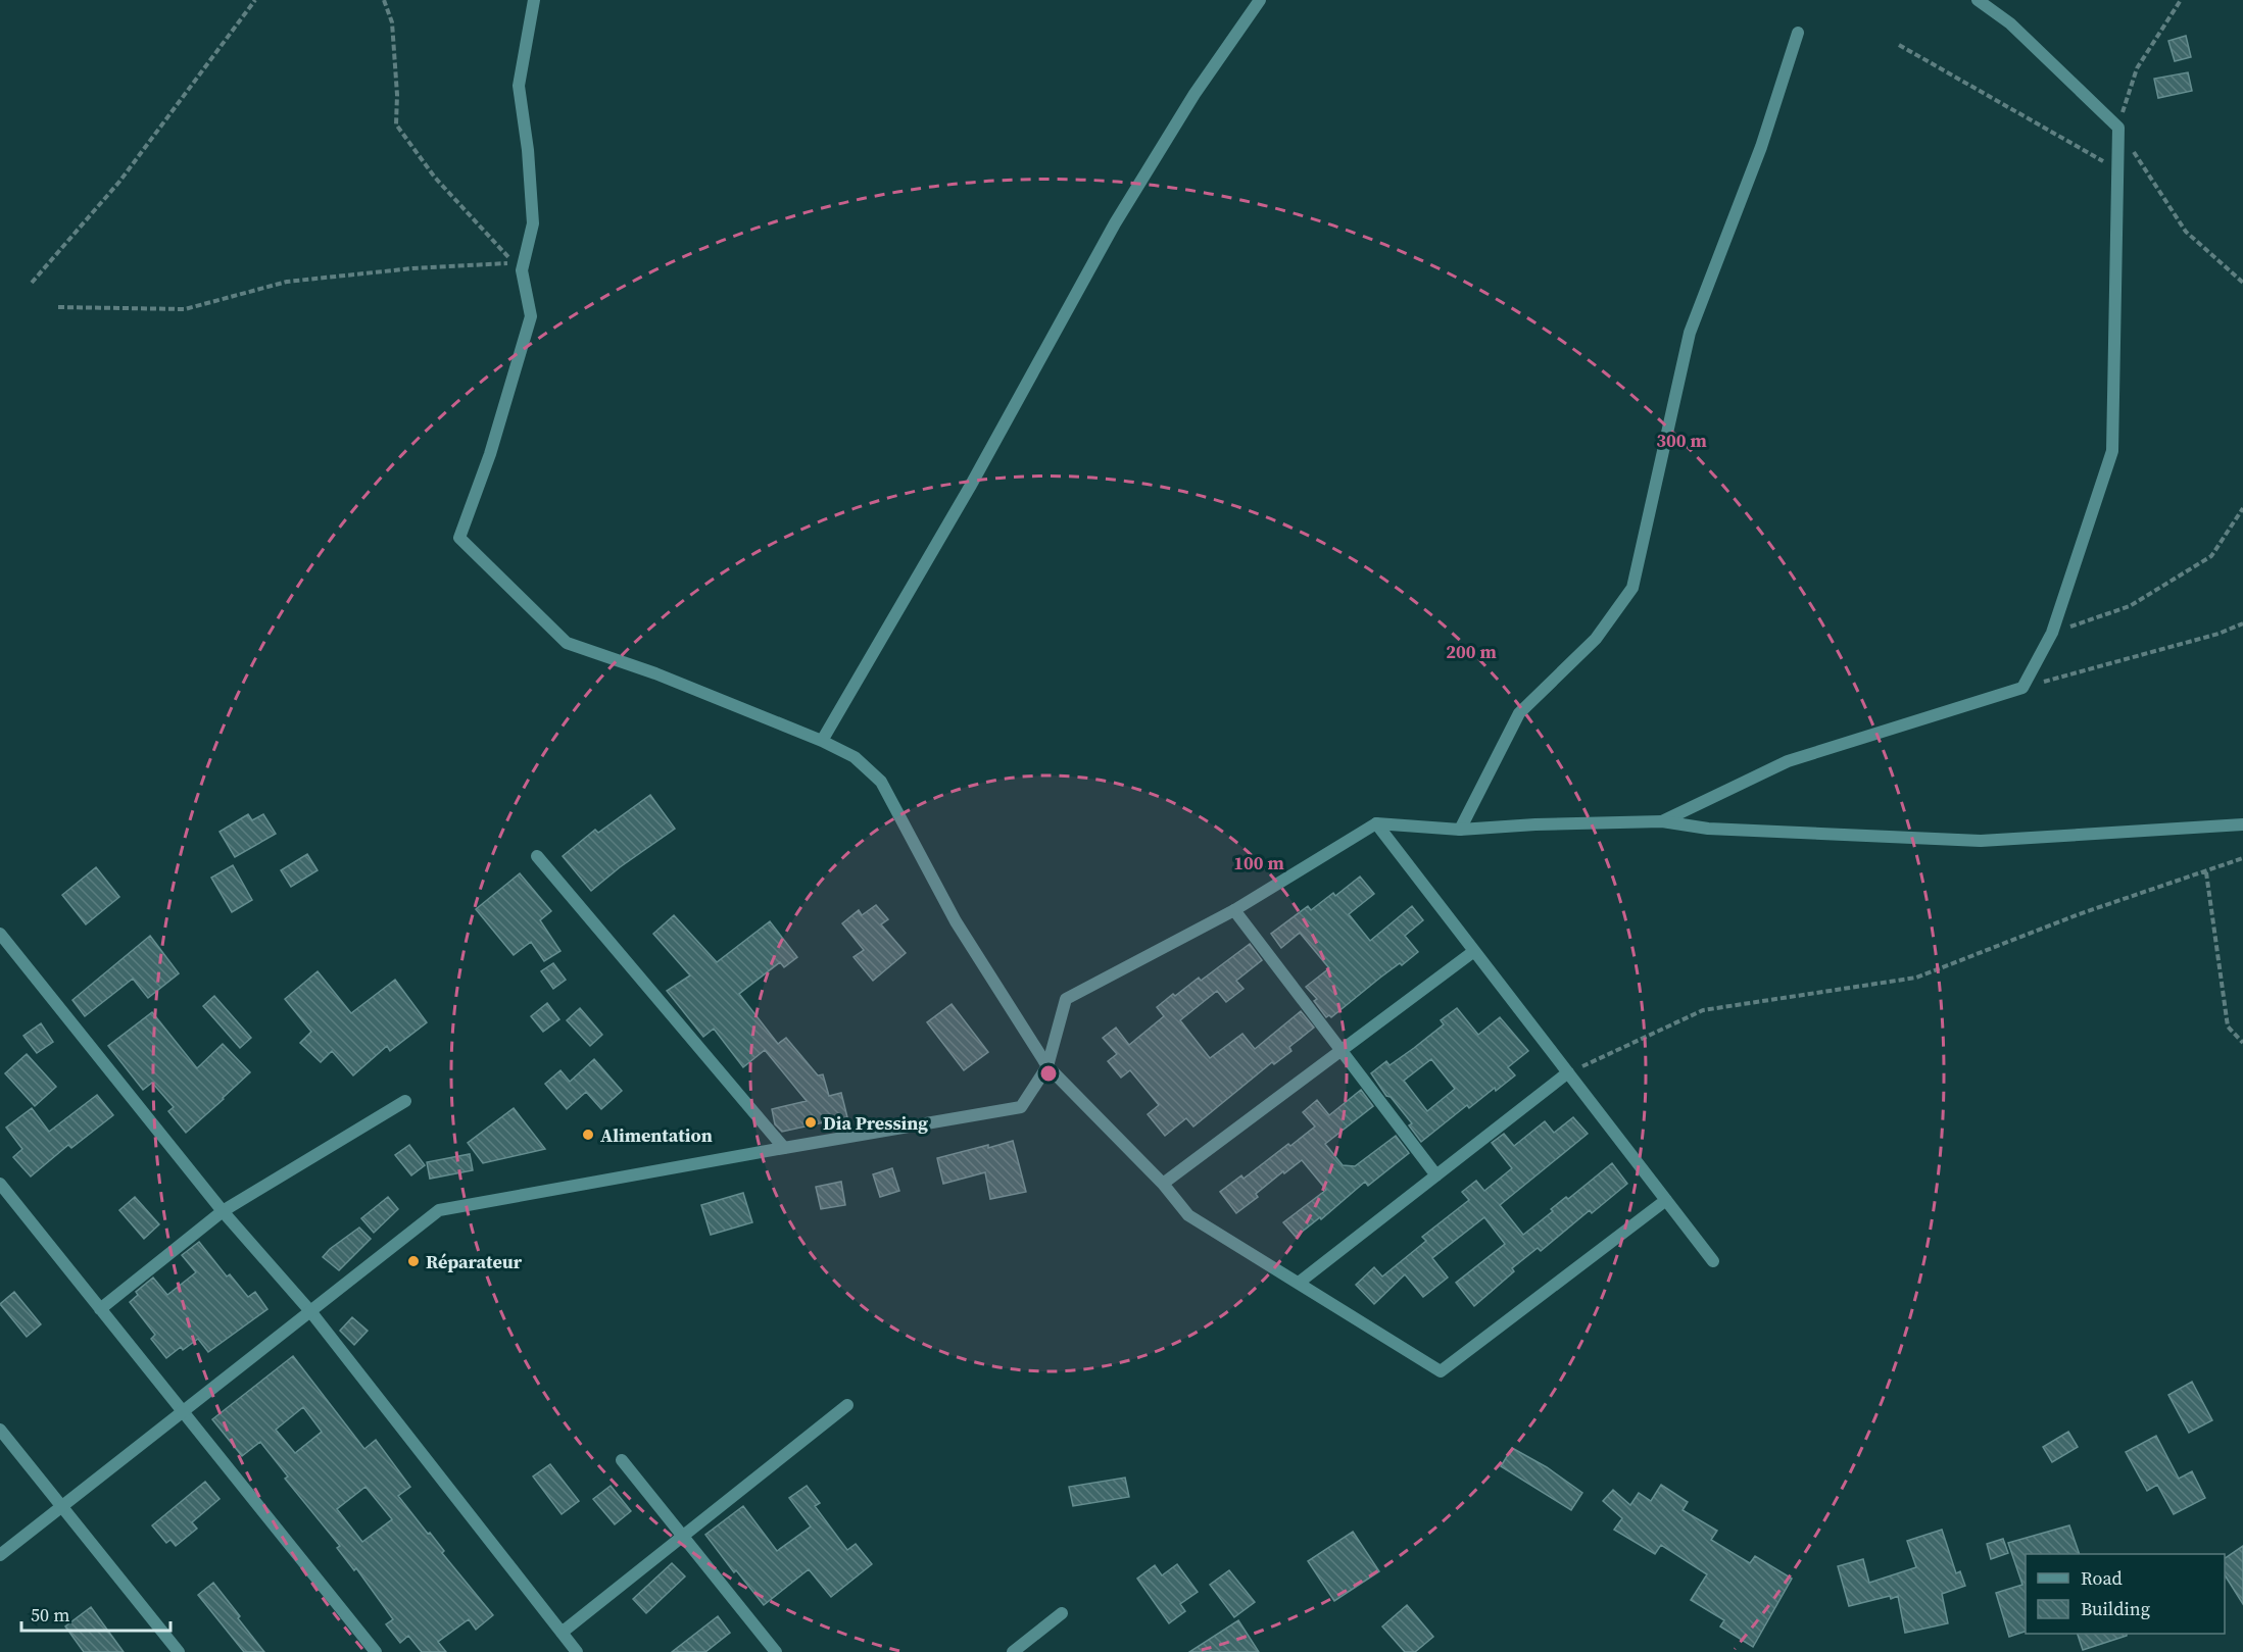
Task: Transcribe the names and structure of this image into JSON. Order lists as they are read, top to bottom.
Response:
{
  "places": ["Dia Pressing", "Alimentation", "Réparateur"],
  "legend": ["Road", "Building"],
  "scale_bar": "50 m",
  "rings": ["300 m", "200 m", "100 m"]
}
